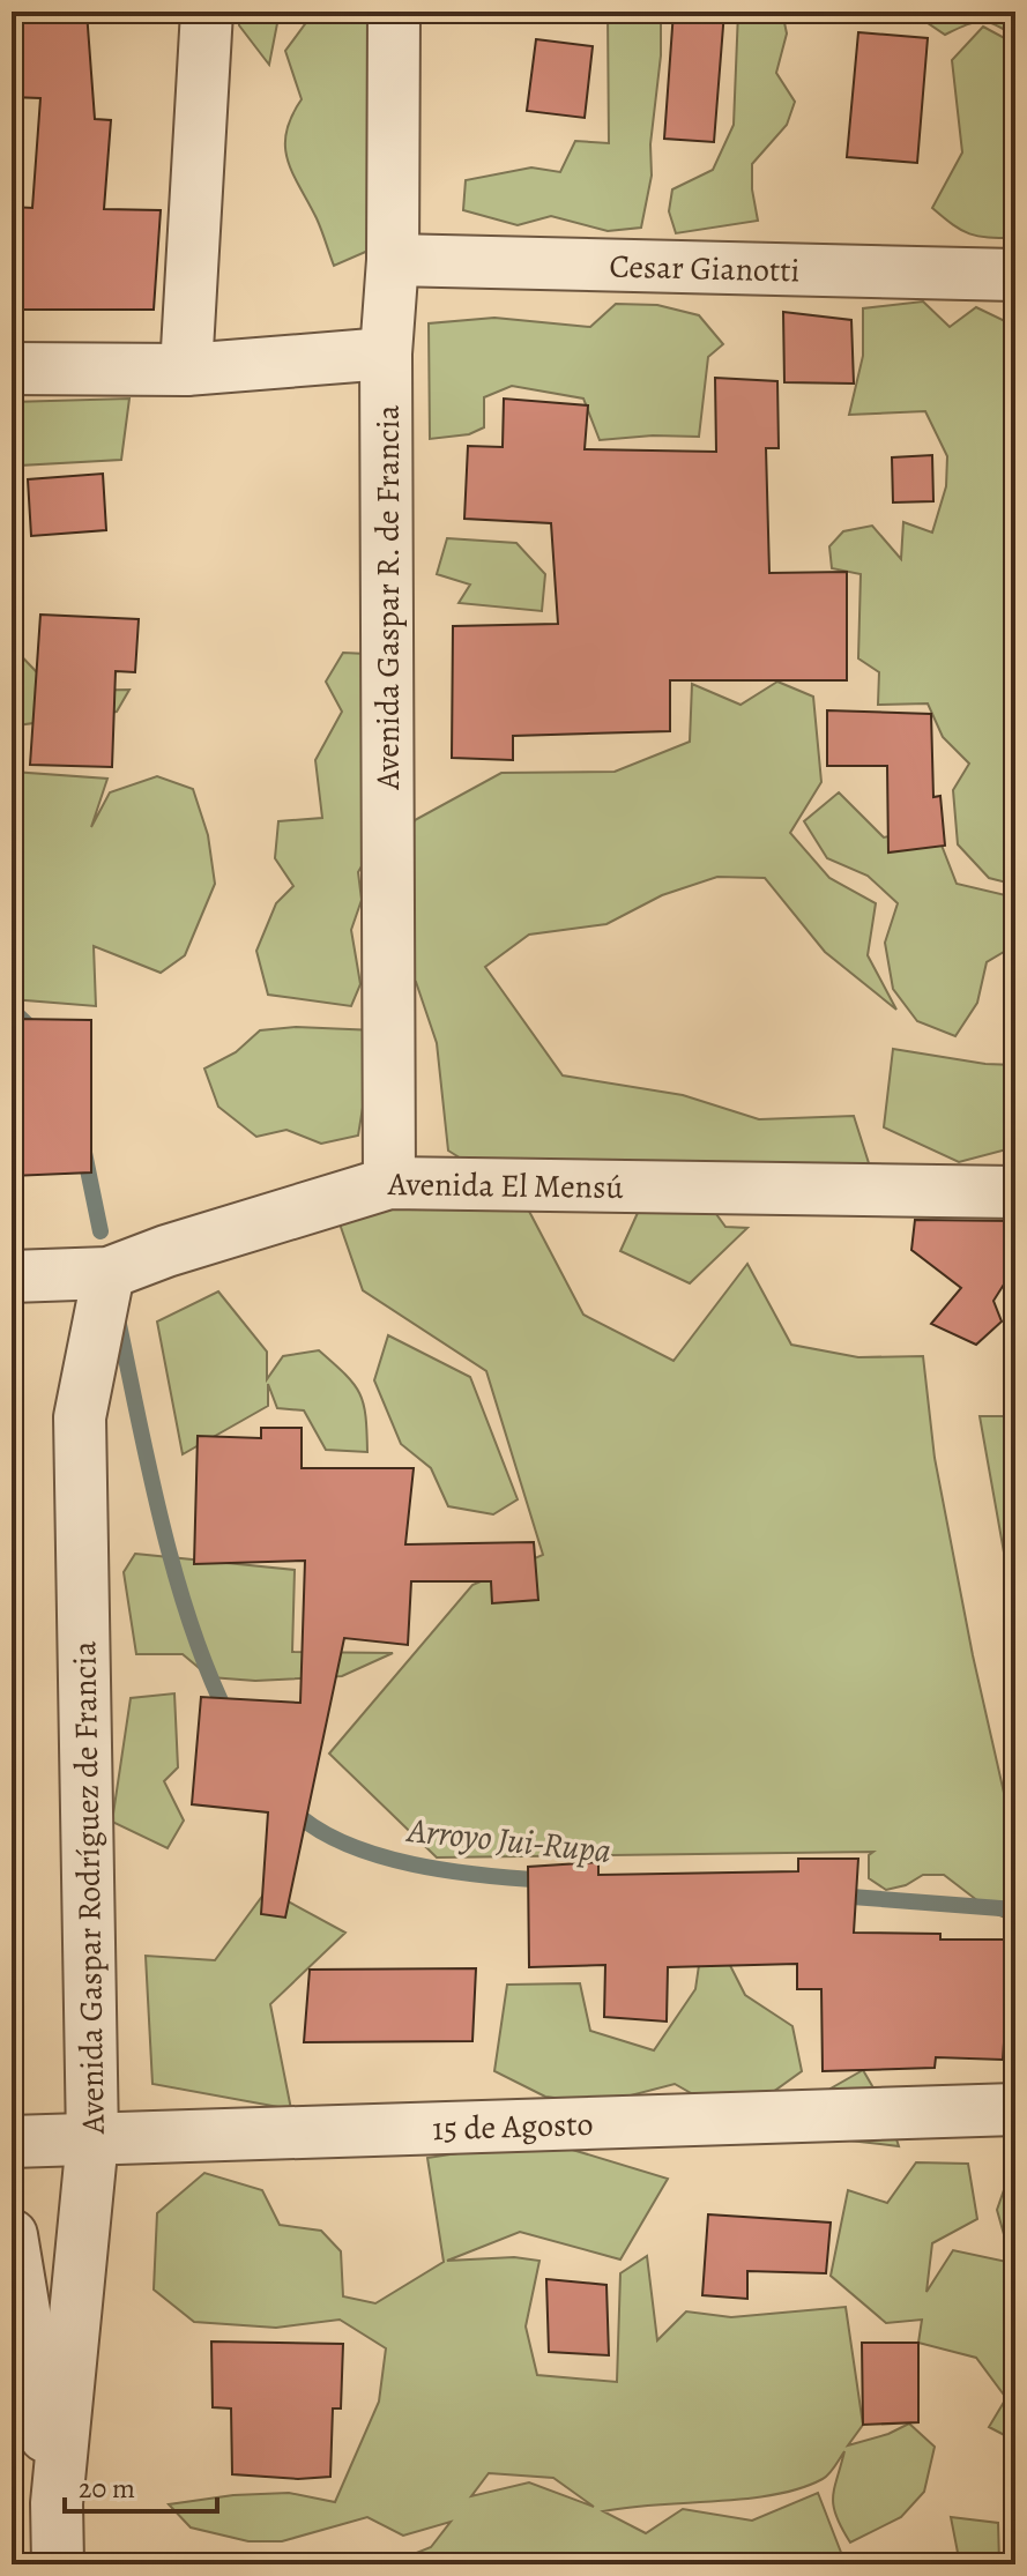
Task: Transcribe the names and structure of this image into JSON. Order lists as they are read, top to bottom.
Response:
{
  "streets": {
    "street": [
      "Cesar Gianotti",
      "Avenida Gaspar R. de Francia",
      "Avenida El Mensú",
      "Avenida Gaspar Rodríguez de Francia",
      "15 de Agosto"
    ]
  },
  "crossings": [
    ["Cesar Gianotti", "Avenida Gaspar R. de Francia"],
    ["Avenida Gaspar R. de Francia", "Avenida El Mensú"],
    ["Avenida El Mensú", "Avenida Gaspar Rodríguez de Francia"],
    ["Avenida Gaspar Rodríguez de Francia", "15 de Agosto"]
  ],
  "water": ["Arroyo Jui-Rupa"],
  "scale_bar": "20 m"
}
